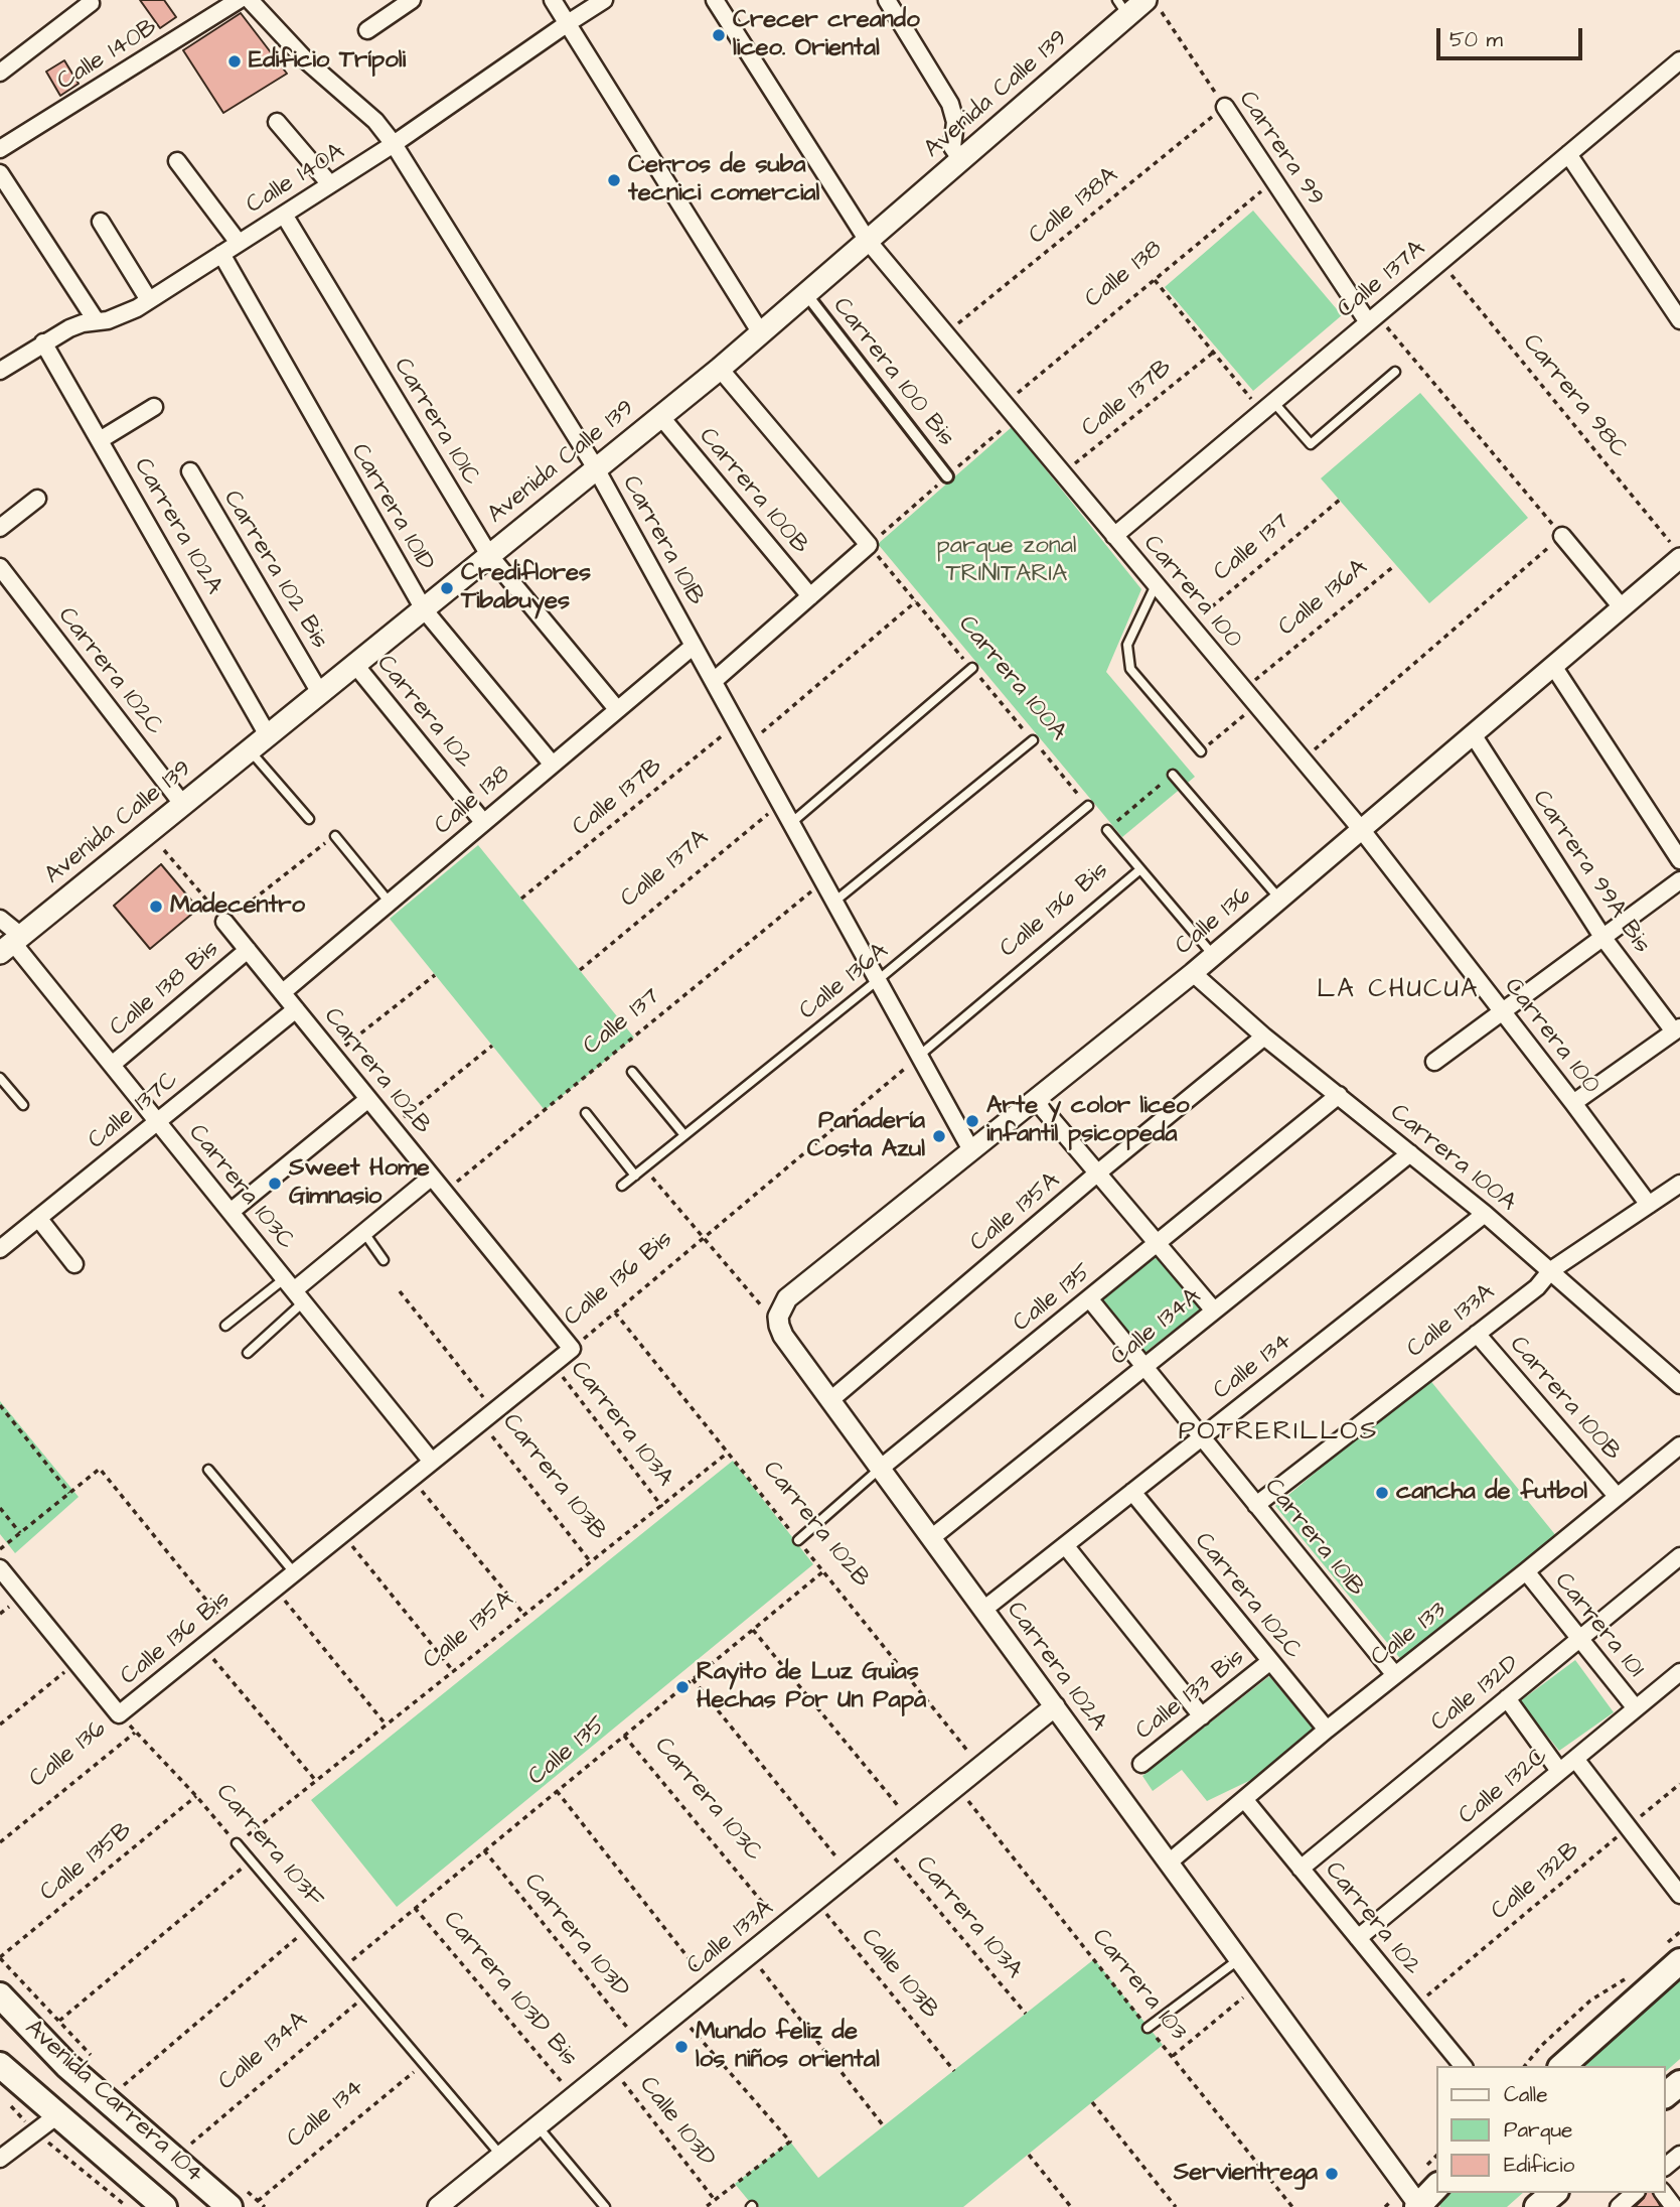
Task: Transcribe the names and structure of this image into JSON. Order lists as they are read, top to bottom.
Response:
{
  "streets": {
    "main road": ["Avenida Calle 139", "Avenida Carrera 104"],
    "street": [
      "Calle 140B",
      "Carrera 99",
      "Calle 140A",
      "Calle 138",
      "Calle 137A",
      "Carrera 100 Bis",
      "Carrera 101C",
      "Carrera 100B",
      "Carrera 101D",
      "Carrera 102A",
      "Carrera 101B",
      "Carrera 102 Bis",
      "Carrera 100",
      "Carrera 102C",
      "Carrera 100A",
      "Carrera 102",
      "Carrera 99A Bis",
      "Calle 136 Bis",
      "Calle 136",
      "Calle 138 Bis",
      "Carrera 102B",
      "Calle 137C",
      "Carrera 103C",
      "Calle 135A",
      "Calle 135",
      "Calle 133A",
      "Calle 134A",
      "Calle 134",
      "Carrera 101",
      "Calle 133",
      "Calle 132D",
      "Calle 133 Bis",
      "Calle 132C"
    ],
    "lane": ["Calle 136A", "Carrera 103F"],
    "path": [
      "Calle 138A",
      "Carrera 98C",
      "Calle 137B",
      "Calle 137",
      "Carrera 103A",
      "Carrera 103B",
      "Calle 135B",
      "Calle 132B",
      "Carrera 103D",
      "Calle 103B",
      "Carrera 103",
      "Carrera 103D Bis",
      "Calle 103D"
    ]
  },
  "crossings": [
    ["Avenida Calle 139", "Carrera 99"],
    ["Avenida Calle 139", "Carrera 100 Bis"],
    ["Avenida Calle 139", "Carrera 101C"],
    ["Avenida Calle 139", "Carrera 100B"],
    ["Avenida Calle 139", "Carrera 101D"],
    ["Avenida Calle 139", "Carrera 102A"],
    ["Avenida Calle 139", "Carrera 101B"],
    ["Avenida Calle 139", "Carrera 102 Bis"],
    ["Avenida Calle 139", "Carrera 100"],
    ["Avenida Calle 139", "Carrera 102C"],
    ["Avenida Calle 139", "Carrera 102"],
    ["Avenida Calle 139", "Carrera 103C"],
    ["Carrera 99", "Calle 138A"],
    ["Carrera 99", "Calle 138"],
    ["Carrera 99", "Calle 137A"],
    ["Calle 140A", "Carrera 101C"],
    ["Calle 140A", "Carrera 101D"],
    ["Calle 140A", "Carrera 102A"],
    ["Calle 140A", "Carrera 101B"],
    ["Calle 138A", "Carrera 100"],
    ["Calle 138", "Carrera 101C"],
    ["Calle 138", "Carrera 101D"],
    ["Calle 138", "Carrera 101B"],
    ["Calle 138", "Carrera 100"],
    ["Calle 138", "Carrera 102"],
    ["Calle 138", "Carrera 102B"],
    ["Calle 137A", "Carrera 98C"],
    ["Calle 137A", "Carrera 101B"],
    ["Calle 137A", "Carrera 100"],
    ["Carrera 98C", "Calle 136"],
    ["Calle 137B", "Carrera 101B"],
    ["Calle 137B", "Carrera 100"],
    ["Carrera 100B", "Calle 133A"],
    ["Carrera 100B", "Calle 133"],
    ["Carrera 102A", "Calle 136"],
    ["Carrera 102A", "Calle 135A"],
    ["Carrera 102A", "Calle 135"],
    ["Carrera 102A", "Calle 133A"],
    ["Carrera 102A", "Calle 134A"],
    ["Carrera 102A", "Calle 134"],
    ["Carrera 102A", "Calle 133"],
    ["Carrera 101B", "Calle 137"],
    ["Carrera 101B", "Calle 136A"],
    ["Carrera 101B", "Calle 136 Bis"],
    ["Carrera 101B", "Calle 136"],
    ["Carrera 101B", "Calle 135"],
    ["Carrera 101B", "Calle 133A"],
    ["Carrera 101B", "Calle 134A"],
    ["Carrera 101B", "Calle 134"],
    ["Carrera 101B", "Calle 133"],
    ["Calle 137", "Carrera 100"],
    ["Calle 137", "Carrera 102B"],
    ["Carrera 100", "Calle 136A"],
    ["Carrera 100", "Calle 136"],
    ["Carrera 100", "Calle 133A"],
    ["Calle 136A", "Carrera 100A"],
    ["Carrera 102C", "Calle 134"],
    ["Carrera 102C", "Calle 133"],
    ["Carrera 102C", "Calle 133 Bis"],
    ["Carrera 100A", "Calle 136"],
    ["Carrera 100A", "Calle 135A"],
    ["Carrera 100A", "Calle 135"],
    ["Carrera 100A", "Calle 133A"],
    ["Carrera 100A", "Calle 134A"],
    ["Carrera 100A", "Calle 134"],
    ["Carrera 102", "Calle 133"],
    ["Carrera 102", "Calle 132D"],
    ["Carrera 102", "Calle 132C"],
    ["Carrera 102", "Calle 132B"],
    ["Carrera 99A Bis", "Calle 136"],
    ["Calle 136 Bis", "Carrera 102B"],
    ["Calle 136 Bis", "Carrera 103C"],
    ["Calle 136 Bis", "Carrera 103A"],
    ["Calle 136 Bis", "Carrera 103B"],
    ["Calle 136 Bis", "Carrera 103F"],
    ["Calle 136", "Carrera 103F"],
    ["Calle 138 Bis", "Carrera 102B"],
    ["Calle 138 Bis", "Carrera 103C"],
    ["Carrera 102B", "Calle 137C"],
    ["Carrera 102B", "Calle 135A"],
    ["Carrera 102B", "Calle 135"],
    ["Carrera 102B", "Calle 133A"],
    ["Calle 137C", "Carrera 103C"],
    ["Carrera 103C", "Calle 135"],
    ["Carrera 103C", "Calle 133A"],
    ["Calle 135A", "Carrera 103A"],
    ["Calle 135A", "Carrera 103B"],
    ["Calle 135A", "Carrera 103F"],
    ["Calle 135", "Carrera 103A"],
    ["Calle 135", "Carrera 103F"],
    ["Calle 135", "Carrera 103D"],
    ["Calle 135", "Carrera 103D Bis"],
    ["Calle 133A", "Carrera 103A"],
    ["Calle 133A", "Carrera 103F"],
    ["Calle 133A", "Carrera 103D"],
    ["Calle 133A", "Calle 103B"],
    ["Calle 133A", "Carrera 103"],
    ["Calle 133A", "Carrera 103D Bis"],
    ["Calle 133A", "Calle 103D"],
    ["Calle 134A", "Carrera 103F"],
    ["Calle 134", "Carrera 103F"],
    ["Carrera 101", "Calle 133"],
    ["Carrera 101", "Calle 132D"],
    ["Carrera 101", "Calle 132C"],
    ["Carrera 103F", "Calle 135B"]
  ],
  "districts": ["LA CHUCUA", "POTRERILLOS"],
  "parks": ["parque zonal TRINITARIA"],
  "places": [
    "Crecer creando liceo. Oriental",
    "Edificio Trípoli",
    "Cerros de suba tecnici comercial",
    "Crediflores Tibabuyes",
    "Madecentro",
    "Arte y color liceo infantil psicopeda",
    "Panadería Costa Azul",
    "Sweet Home Gimnasio",
    "cancha de futbol",
    "Rayito de Luz Guias Hechas Por Un Papa",
    "Mundo feliz de los niños oriental",
    "Servientrega"
  ],
  "legend": ["Calle", "Parque", "Edificio"],
  "scale_bar": "50 m"
}
